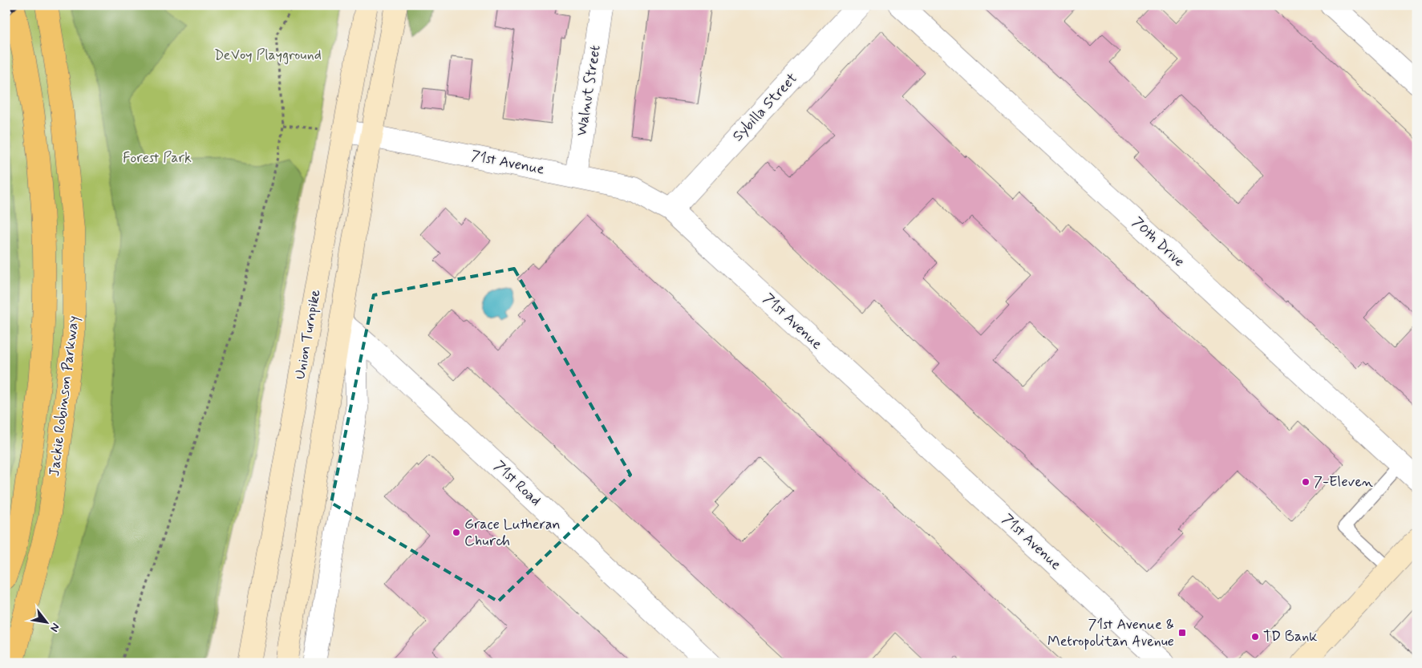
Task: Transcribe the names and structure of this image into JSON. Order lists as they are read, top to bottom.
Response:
{
  "streets": {
    "highway": ["Jackie Robinson Parkway"],
    "main road": ["Union Turnpike"],
    "street": [
      "Walnut Street",
      "Sybilla Street",
      "71st Avenue",
      "70th Drive",
      "71st Road"
    ]
  },
  "crossings": [
    ["Walnut Street", "71st Avenue"],
    ["Sybilla Street", "71st Avenue"],
    ["71st Avenue", "Union Turnpike"]
  ],
  "parks": ["DeVoy Playground", "Forest Park"],
  "places": {
    "other": ["7-Eleven", "Grace Lutheran Church", "TD Bank"],
    "transit": ["71st Avenue & Metropolitan Avenue"]
  },
  "north": "bottom right"
}
